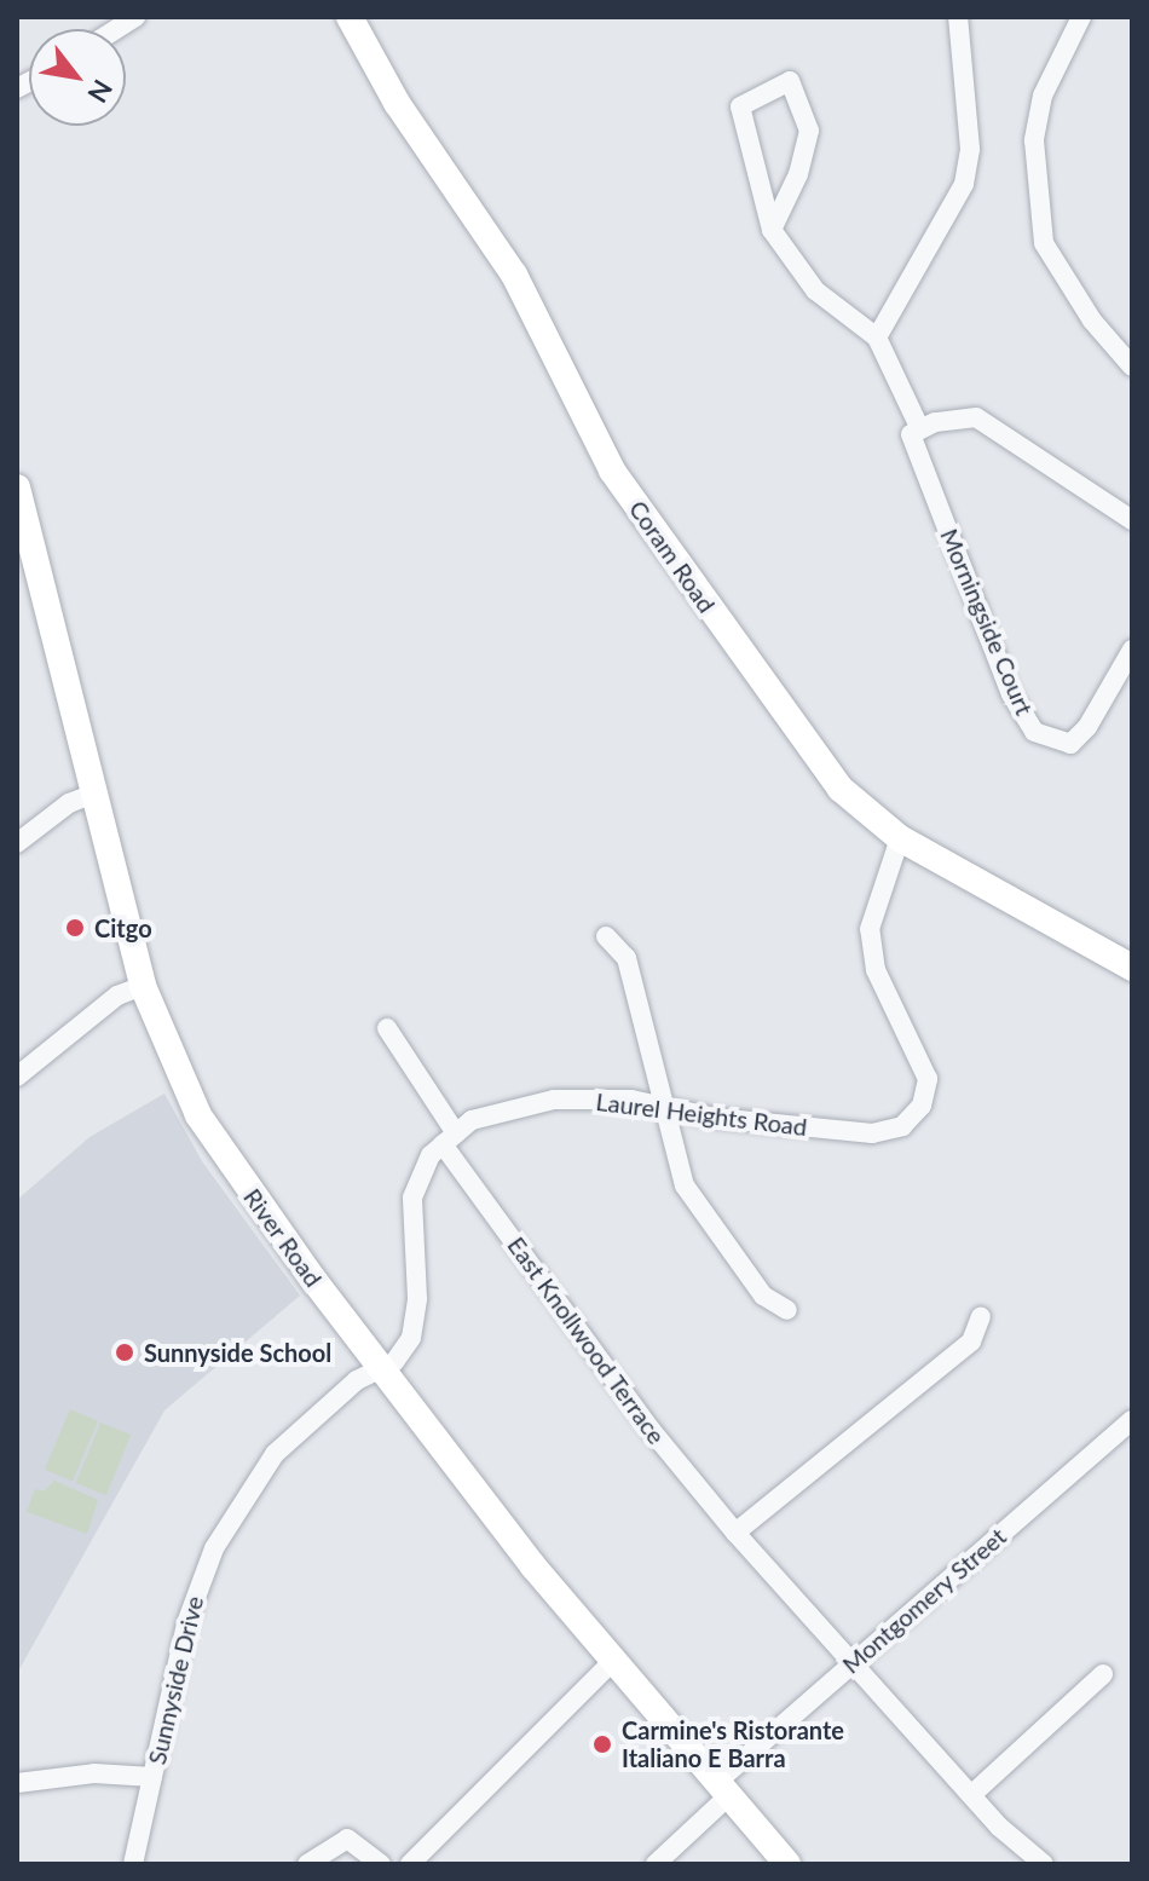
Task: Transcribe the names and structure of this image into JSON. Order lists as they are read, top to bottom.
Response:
{
  "streets": {
    "main road": ["Coram Road", "River Road"],
    "street": [
      "Morningside Court",
      "Laurel Heights Road",
      "East Knollwood Terrace",
      "Montgomery Street",
      "Sunnyside Drive"
    ]
  },
  "crossings": [
    ["Coram Road", "Laurel Heights Road"],
    ["Laurel Heights Road", "East Knollwood Terrace"],
    ["River Road", "Montgomery Street"],
    ["River Road", "Sunnyside Drive"],
    ["East Knollwood Terrace", "Montgomery Street"]
  ],
  "places": ["Citgo", "Sunnyside School", "Carmine's Ristorante Italiano E Barra"],
  "north": "bottom right"
}
